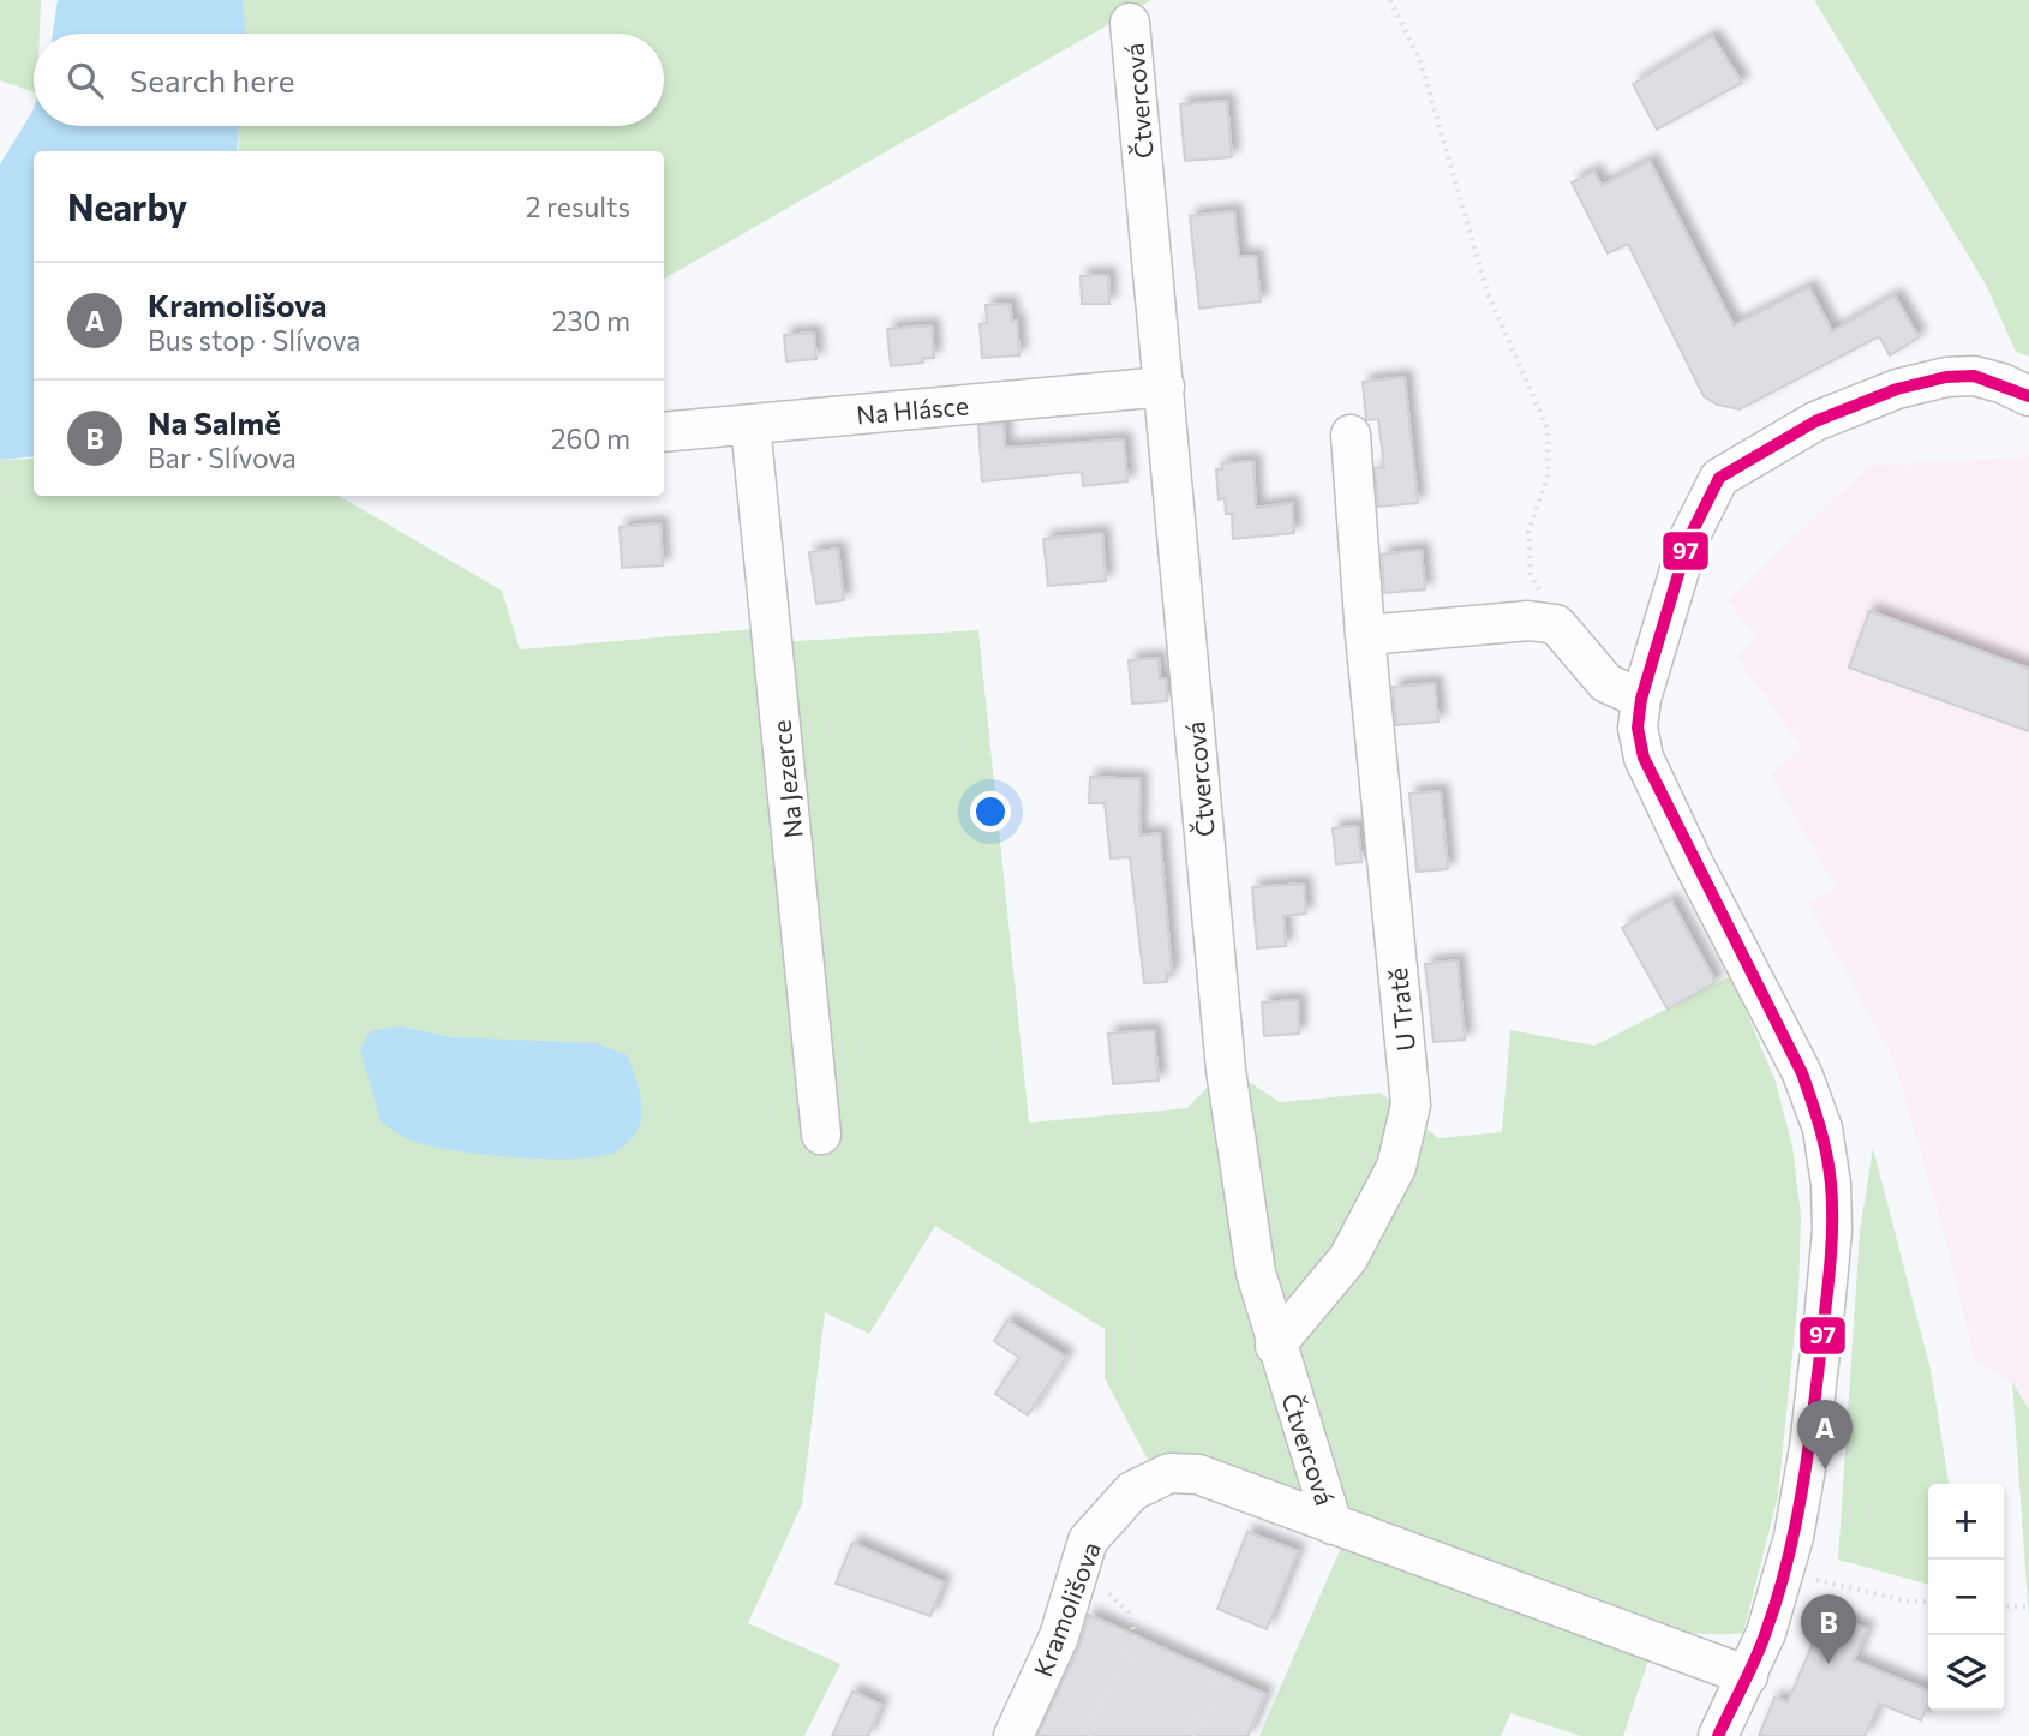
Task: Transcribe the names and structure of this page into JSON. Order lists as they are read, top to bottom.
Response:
{
  "streets": {
    "street": [
      "Čtvercová",
      "Na Hlásce",
      "Na Jezerce",
      "U Tratě",
      "Kramolišova"
    ]
  },
  "crossings": [
    ["Čtvercová", "Na Hlásce"],
    ["Čtvercová", "U Tratě"],
    ["Čtvercová", "Kramolišova"],
    ["Na Hlásce", "Na Jezerce"]
  ],
  "lines": ["transit line 97"],
  "page": {
    "search": "Search here",
    "heading": ["Nearby", "2 results"],
    "list": [
      {
        "mark": "A",
        "name": "Kramolišova",
        "note": "Bus stop · Slívova",
        "value": "230 m"
      },
      {
        "mark": "B",
        "name": "Na Salmě",
        "note": "Bar · Slívova",
        "value": "260 m"
      }
    ],
    "pins": ["A", "B"],
    "map_buttons": ["+", "−"]
  }
}
